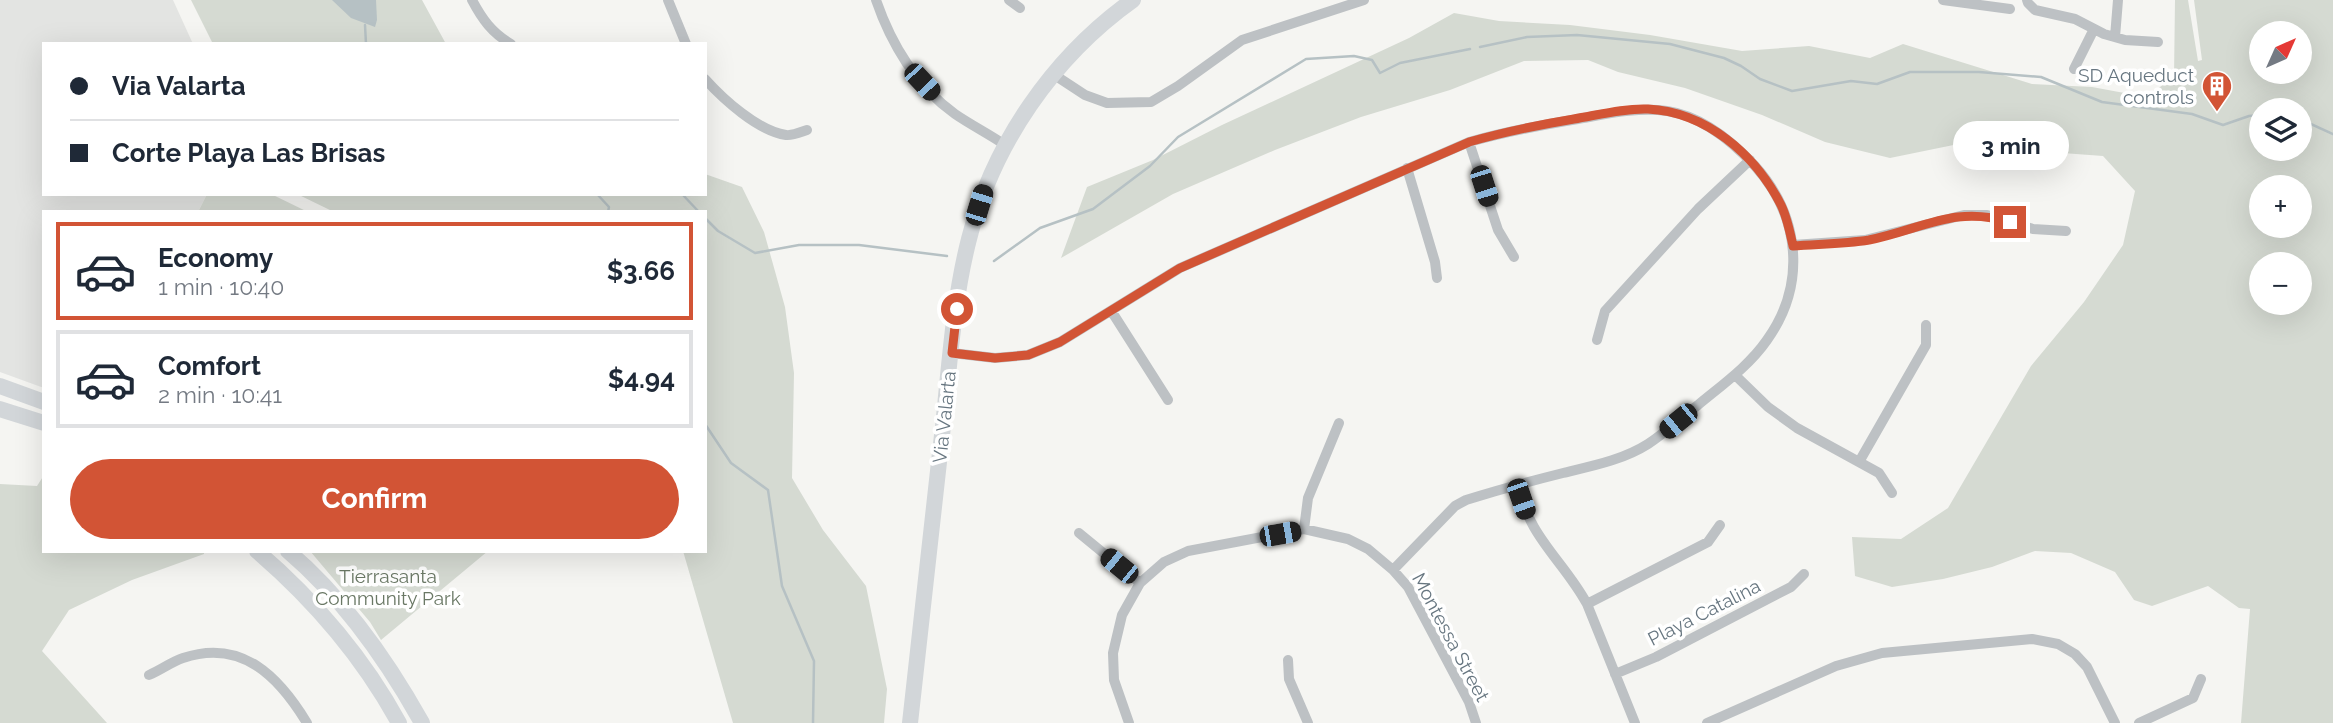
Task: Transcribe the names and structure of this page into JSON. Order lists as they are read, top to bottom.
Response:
{
  "streets": {
    "main road": ["Via Valarta"],
    "street": ["Playa Catalina", "Montessa Street"]
  },
  "parks": ["Tierrasanta Community Park"],
  "places": {
    "building": ["SD Aqueduct controls"]
  },
  "north": "top right",
  "page": {
    "map_buttons": ["+", "−"],
    "banner": ["Via Valarta", "Corte Playa Las Brisas"],
    "bubble": "3 min",
    "list": [
      {
        "name": "Economy",
        "note": "1 min · 10:40",
        "value": "$3.66"
      },
      {
        "name": "Comfort",
        "note": "2 min · 10:41",
        "value": "$4.94"
      }
    ],
    "buttons": "Confirm"
  }
}
